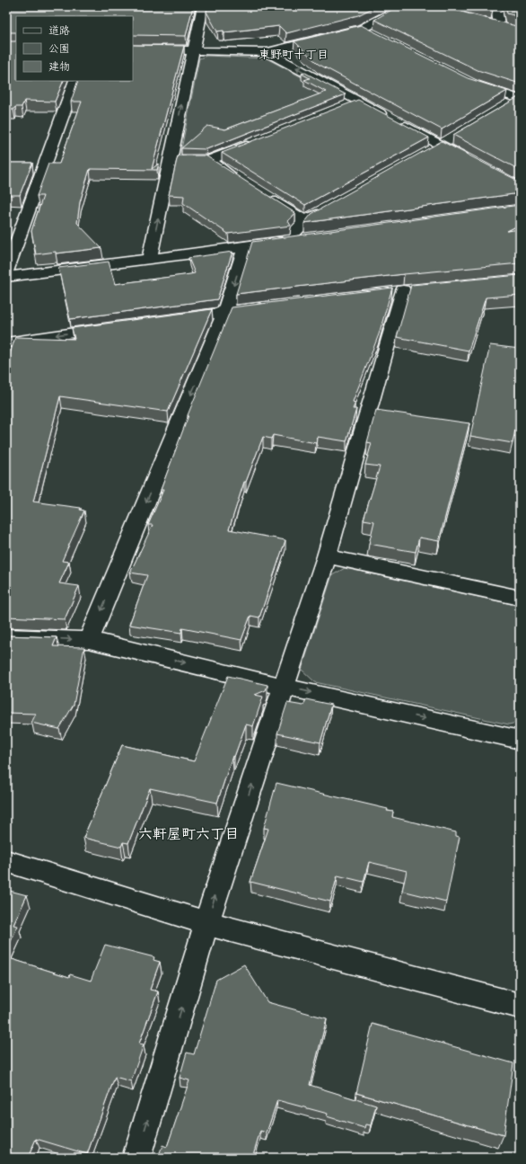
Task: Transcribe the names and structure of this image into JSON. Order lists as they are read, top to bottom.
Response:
{
  "districts": ["東野町十丁目", "六軒屋町六丁目"],
  "legend": ["道路", "公園", "建物"]
}
